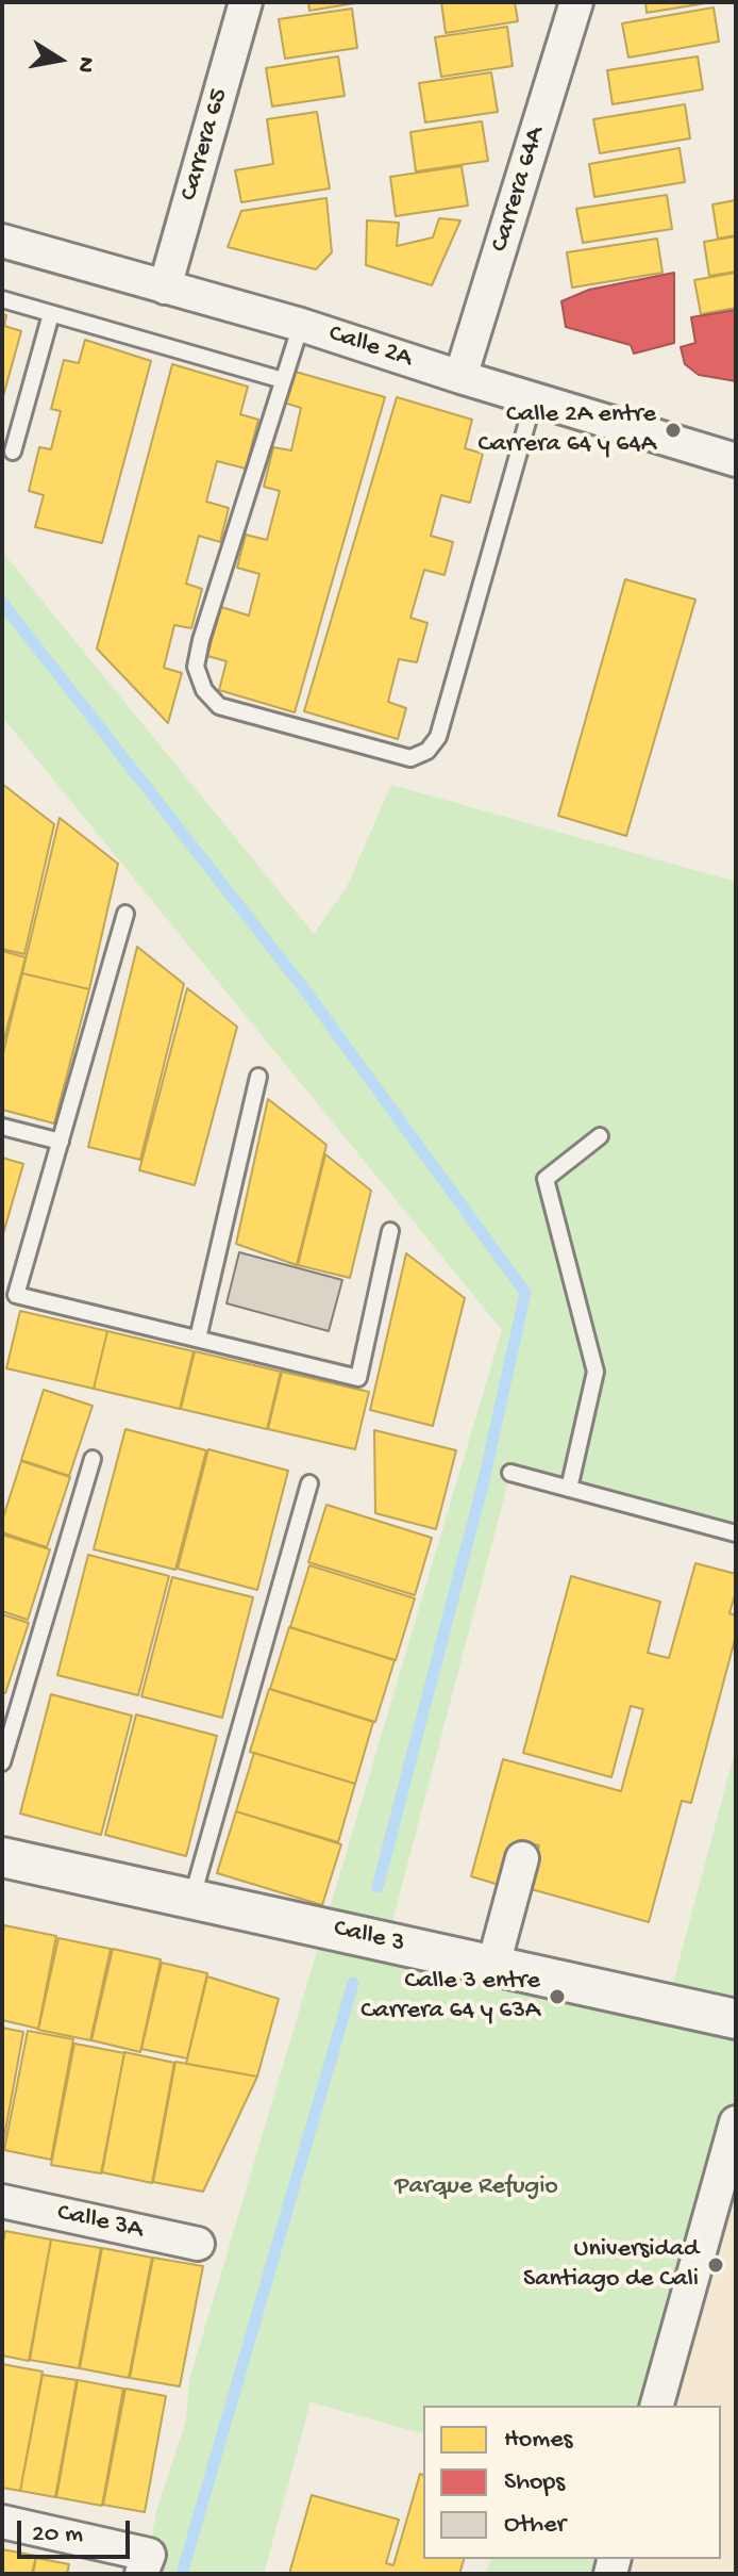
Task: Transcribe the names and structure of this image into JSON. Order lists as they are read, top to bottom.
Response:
{
  "streets": {
    "street": [
      "Carrera 65",
      "Carrera 64A",
      "Calle 2A",
      "Calle 3",
      "Calle 3A"
    ]
  },
  "crossings": [
    ["Carrera 65", "Calle 2A"],
    ["Carrera 64A", "Calle 2A"]
  ],
  "parks": ["Parque Refugio"],
  "places": ["Calle 2A entre Carrera 64 y 64A", "Calle 3 entre Carrera 64 y 63A", "Universidad Santiago de Cali"],
  "legend": ["Homes", "Shops", "Other"],
  "scale_bar": "20 m",
  "north": "right"
}
